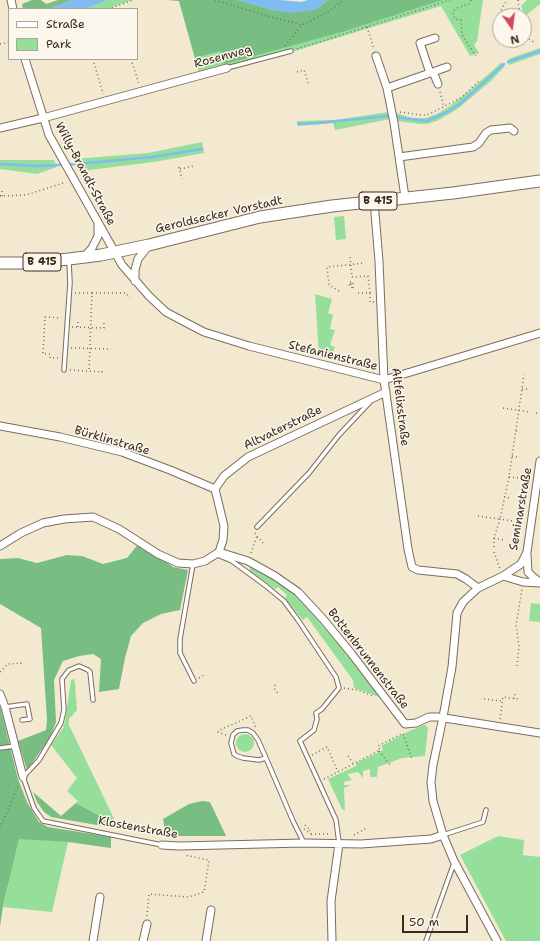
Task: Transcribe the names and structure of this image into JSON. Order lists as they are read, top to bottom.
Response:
{
  "streets": {
    "main road": ["B 415", "Geroldsecker Vorstadt"],
    "street": [
      "Rosenweg",
      "Willy-Brandt-Straße",
      "Stefanienstraße",
      "Altfelixstraße",
      "Altvaterstraße",
      "Bürklinstraße",
      "Seminarstraße",
      "Bottenbrunnenstraße",
      "Klostenstraße"
    ]
  },
  "crossings": [
    ["Rosenweg", "Willy-Brandt-Straße"],
    ["Willy-Brandt-Straße", "Geroldsecker Vorstadt"],
    ["Willy-Brandt-Straße", "Stefanienstraße"],
    ["Geroldsecker Vorstadt", "Stefanienstraße"],
    ["Geroldsecker Vorstadt", "Altfelixstraße"],
    ["Stefanienstraße", "Altfelixstraße"],
    ["Altfelixstraße", "Altvaterstraße"],
    ["Altfelixstraße", "Seminarstraße"],
    ["Altvaterstraße", "Bürklinstraße"],
    ["Seminarstraße", "Bottenbrunnenstraße"]
  ],
  "legend": ["Straße", "Park"],
  "scale_bar": "50 m",
  "north": "bottom"
}
